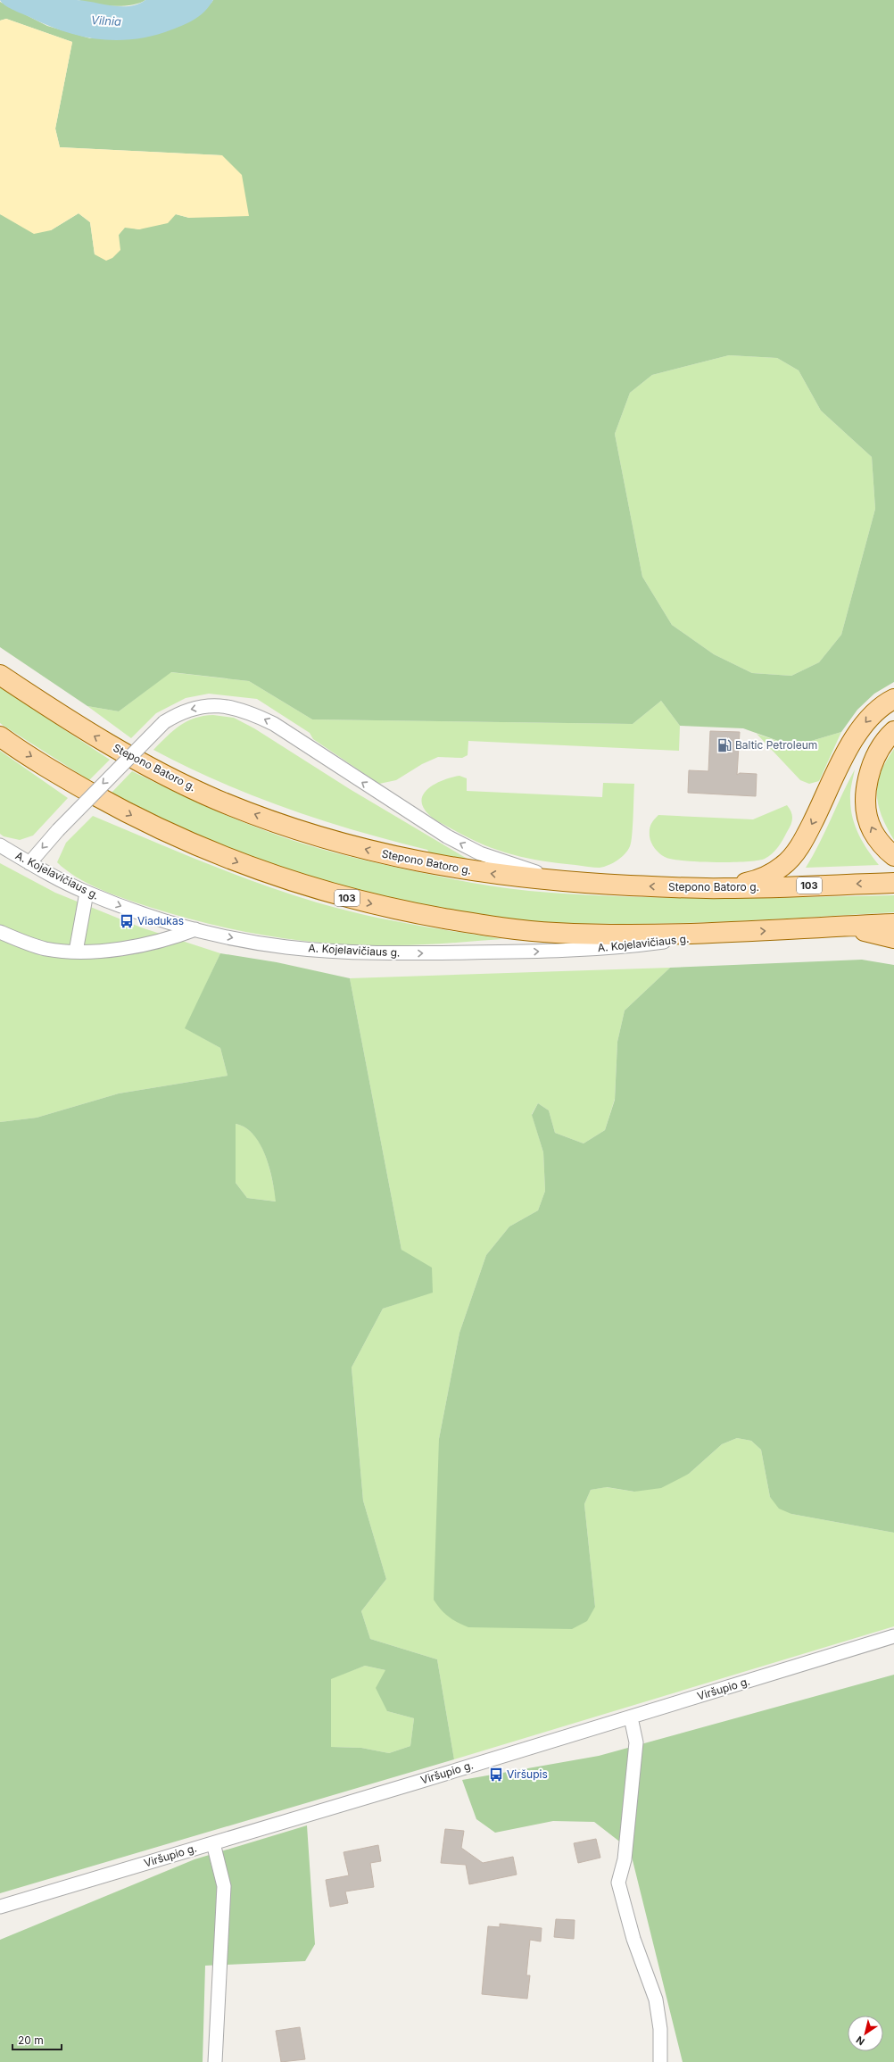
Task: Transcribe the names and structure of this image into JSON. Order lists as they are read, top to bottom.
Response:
{
  "streets": {
    "main road": ["Stepono Batoro g.", "103"],
    "street": ["A. Kojelavičiaus g.", "Viršupio g."]
  },
  "crossings": [
    ["A. Kojelavičiaus g.", "103"]
  ],
  "one_way": ["A. Kojelavičiaus g."],
  "water": ["Vilnia"],
  "places": {
    "fuel station": ["Baltic Petroleum"],
    "bus stop": ["Viadukas", "Viršupis"]
  },
  "scale_bar": "20 m",
  "north": "bottom left"
}
